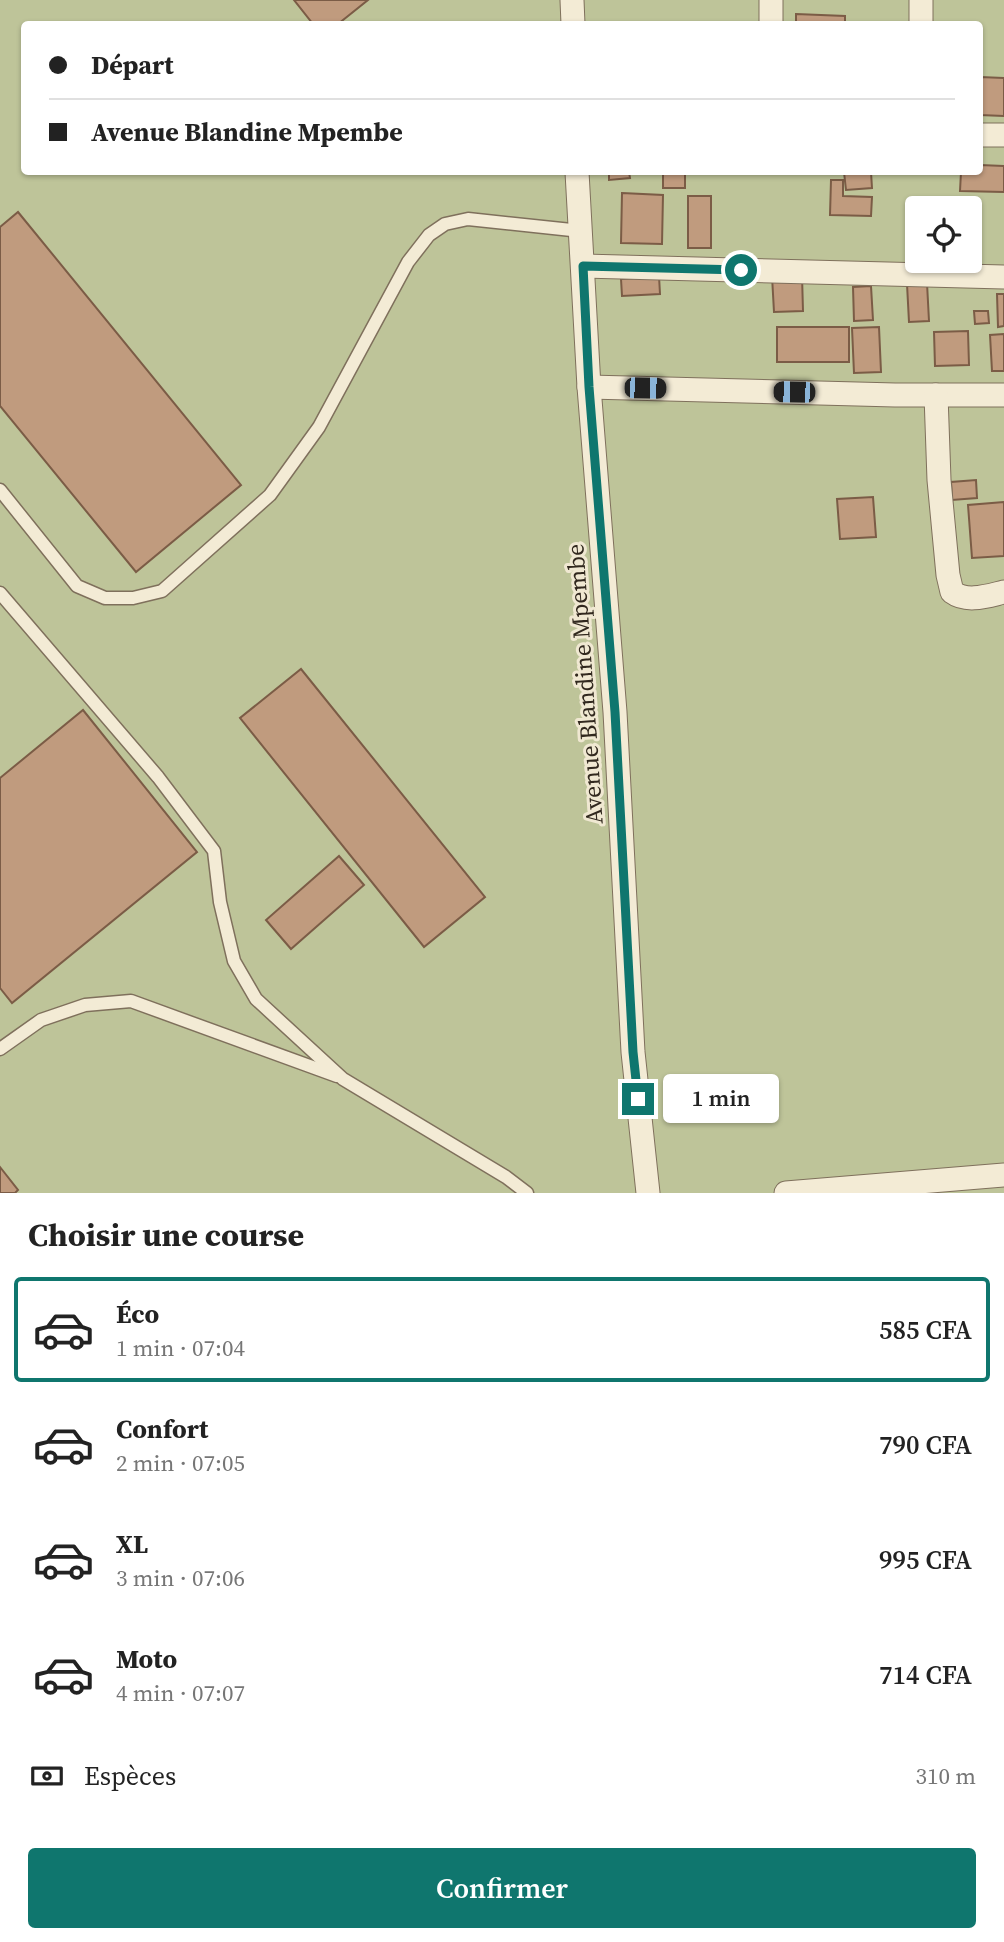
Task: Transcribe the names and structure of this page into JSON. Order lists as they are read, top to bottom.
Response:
{
  "streets": {
    "street": ["Avenue Blandine Mpembe"]
  },
  "page": {
    "banner": ["Départ", "Avenue Blandine Mpembe"],
    "bubble": "1 min",
    "heading": "Choisir une course",
    "list": [
      {
        "name": "Éco",
        "note": "1 min · 07:04",
        "value": "585 CFA"
      },
      {
        "name": "Confort",
        "note": "2 min · 07:05",
        "value": "790 CFA"
      },
      {
        "name": "XL",
        "note": "3 min · 07:06",
        "value": "995 CFA"
      },
      {
        "name": "Moto",
        "note": "4 min · 07:07",
        "value": "714 CFA"
      }
    ],
    "pay": ["Espèces", "310 m"],
    "buttons": "Confirmer"
  }
}
